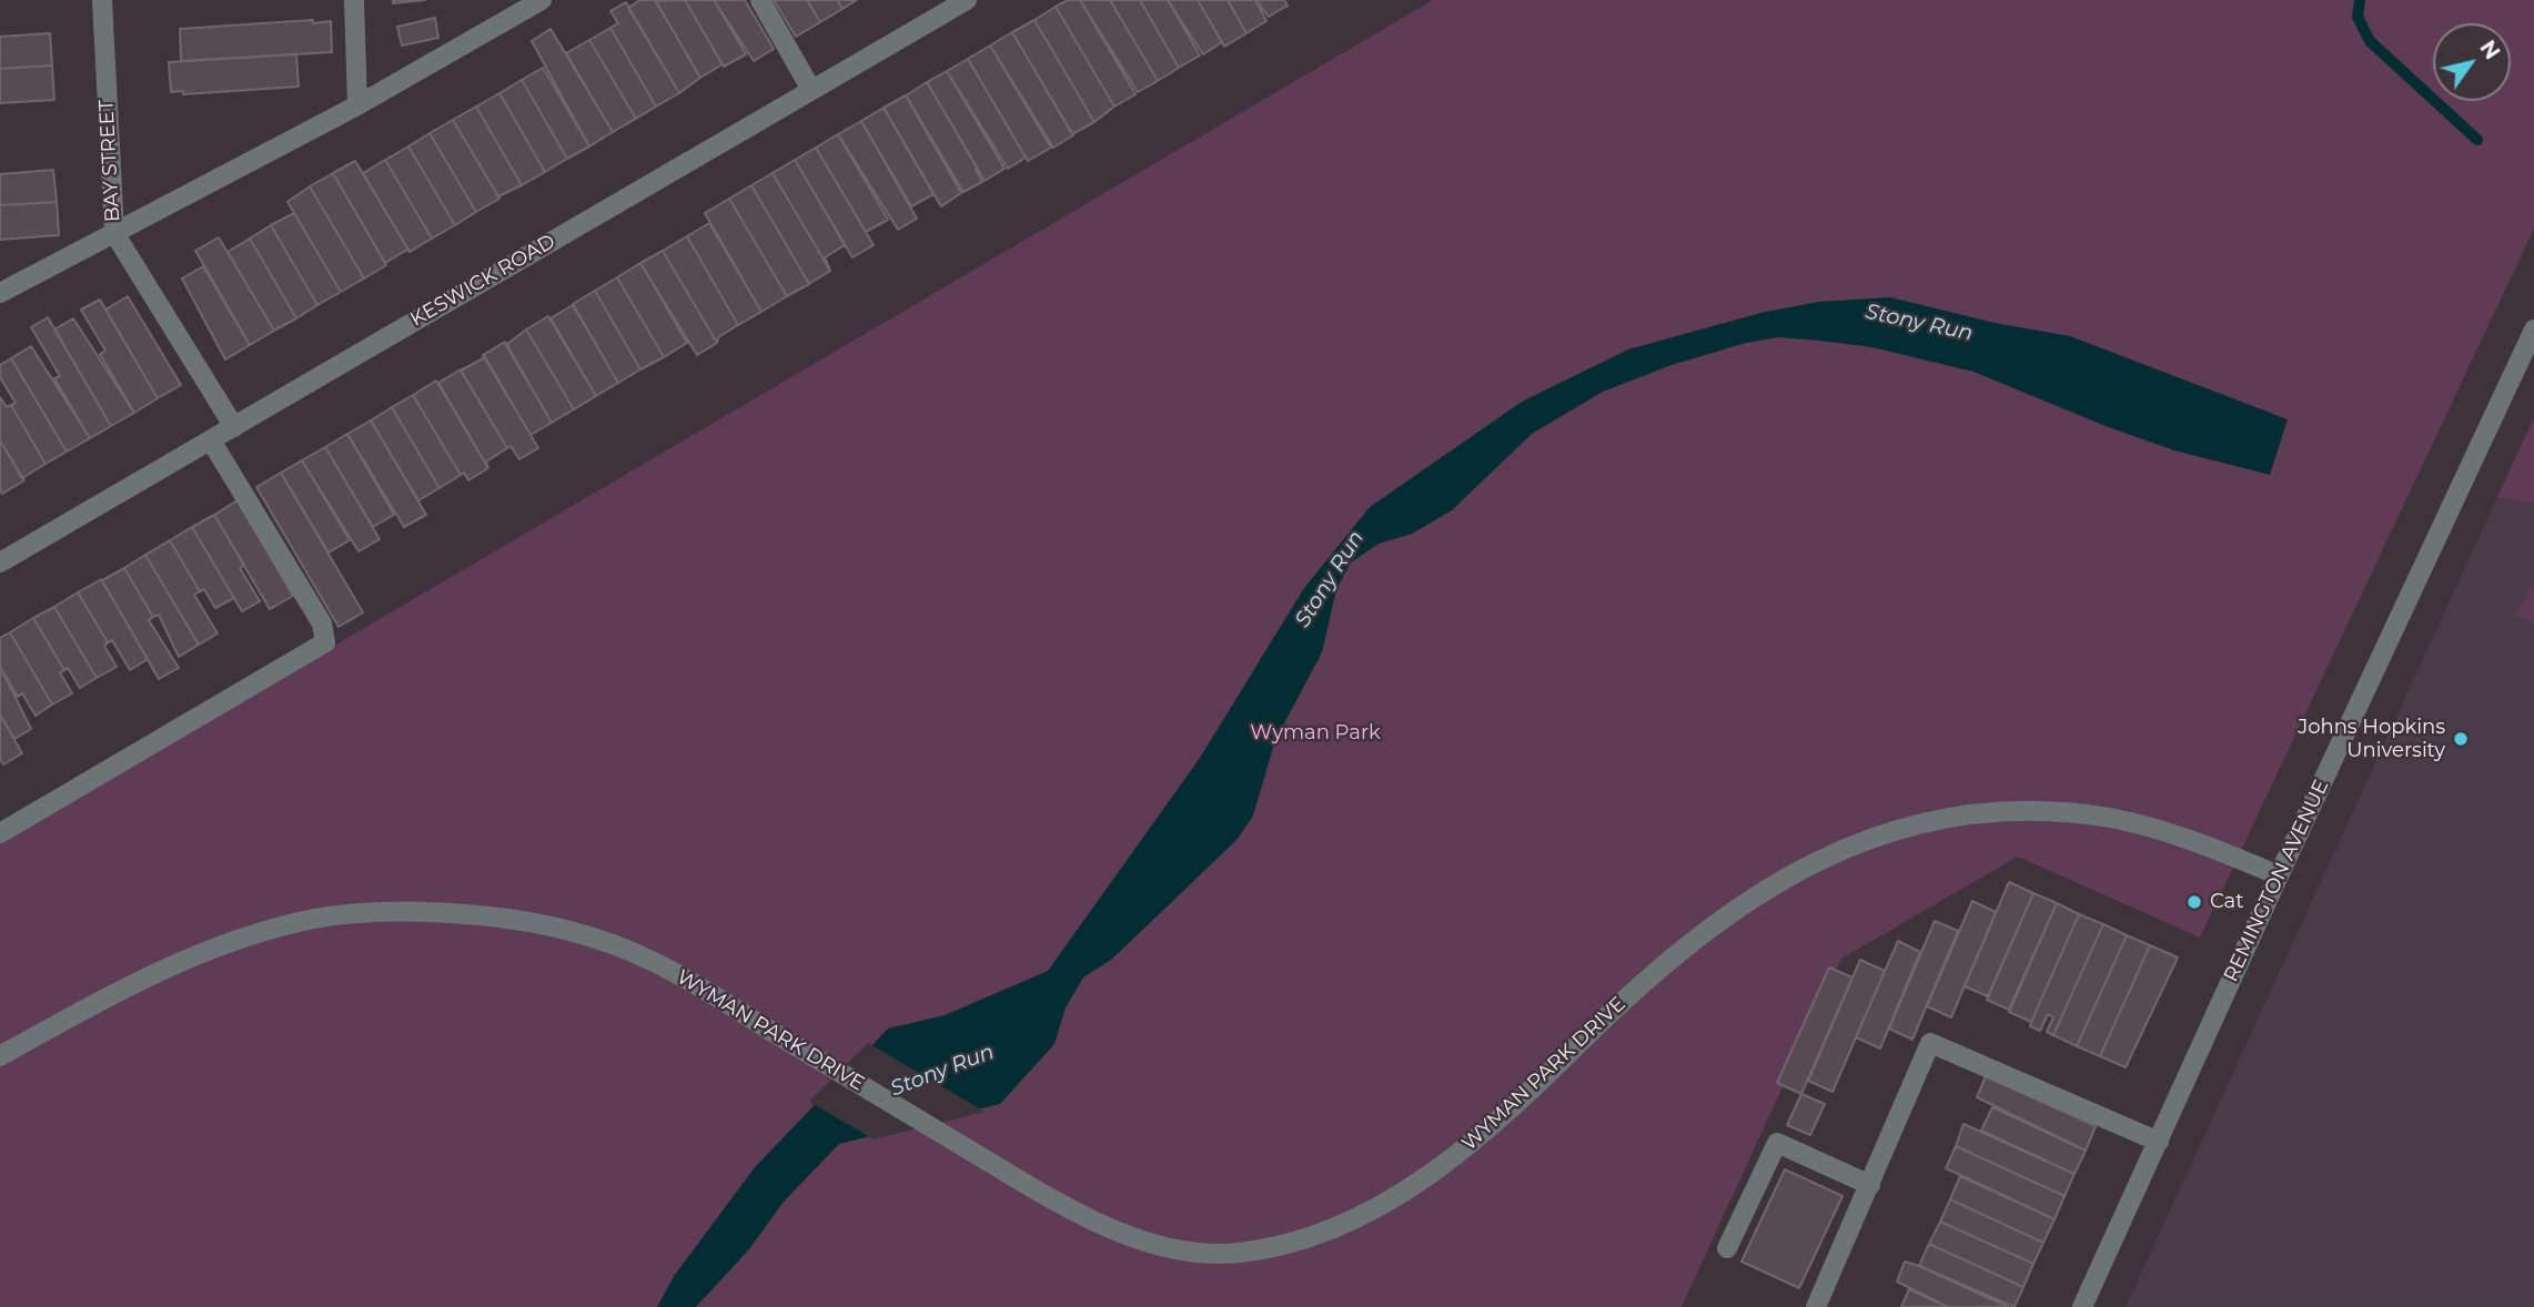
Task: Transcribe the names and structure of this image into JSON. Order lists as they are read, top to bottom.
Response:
{
  "streets": {
    "street": [
      "BAY STREET",
      "KESWICK ROAD",
      "REMINGTON AVENUE",
      "WYMAN PARK DRIVE"
    ]
  },
  "crossings": [
    ["BAY STREET", "KESWICK ROAD"],
    ["REMINGTON AVENUE", "WYMAN PARK DRIVE"]
  ],
  "water": ["Stony Run"],
  "parks": ["Wyman Park"],
  "places": ["Johns Hopkins University", "Cat"],
  "north": "top right"
}
